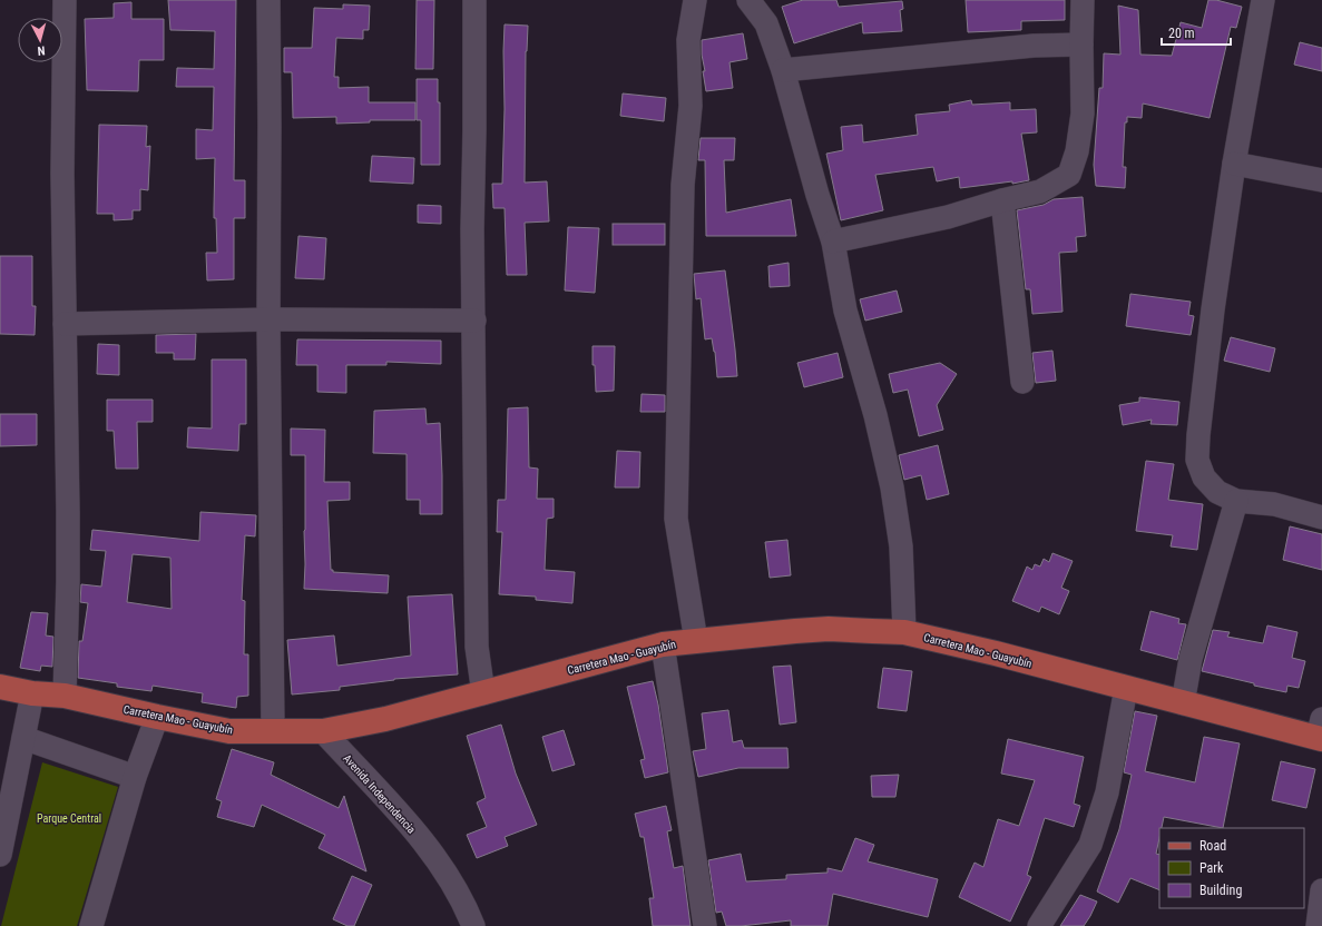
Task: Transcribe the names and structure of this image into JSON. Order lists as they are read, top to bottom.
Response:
{
  "streets": {
    "main road": ["Carretera Mao - Guayubín"],
    "street": ["Avenida Independencia"]
  },
  "crossings": [
    ["Carretera Mao - Guayubín", "Avenida Independencia"]
  ],
  "parks": ["Parque Central"],
  "legend": ["Road", "Park", "Building"],
  "scale_bar": "20 m",
  "north": "bottom"
}
